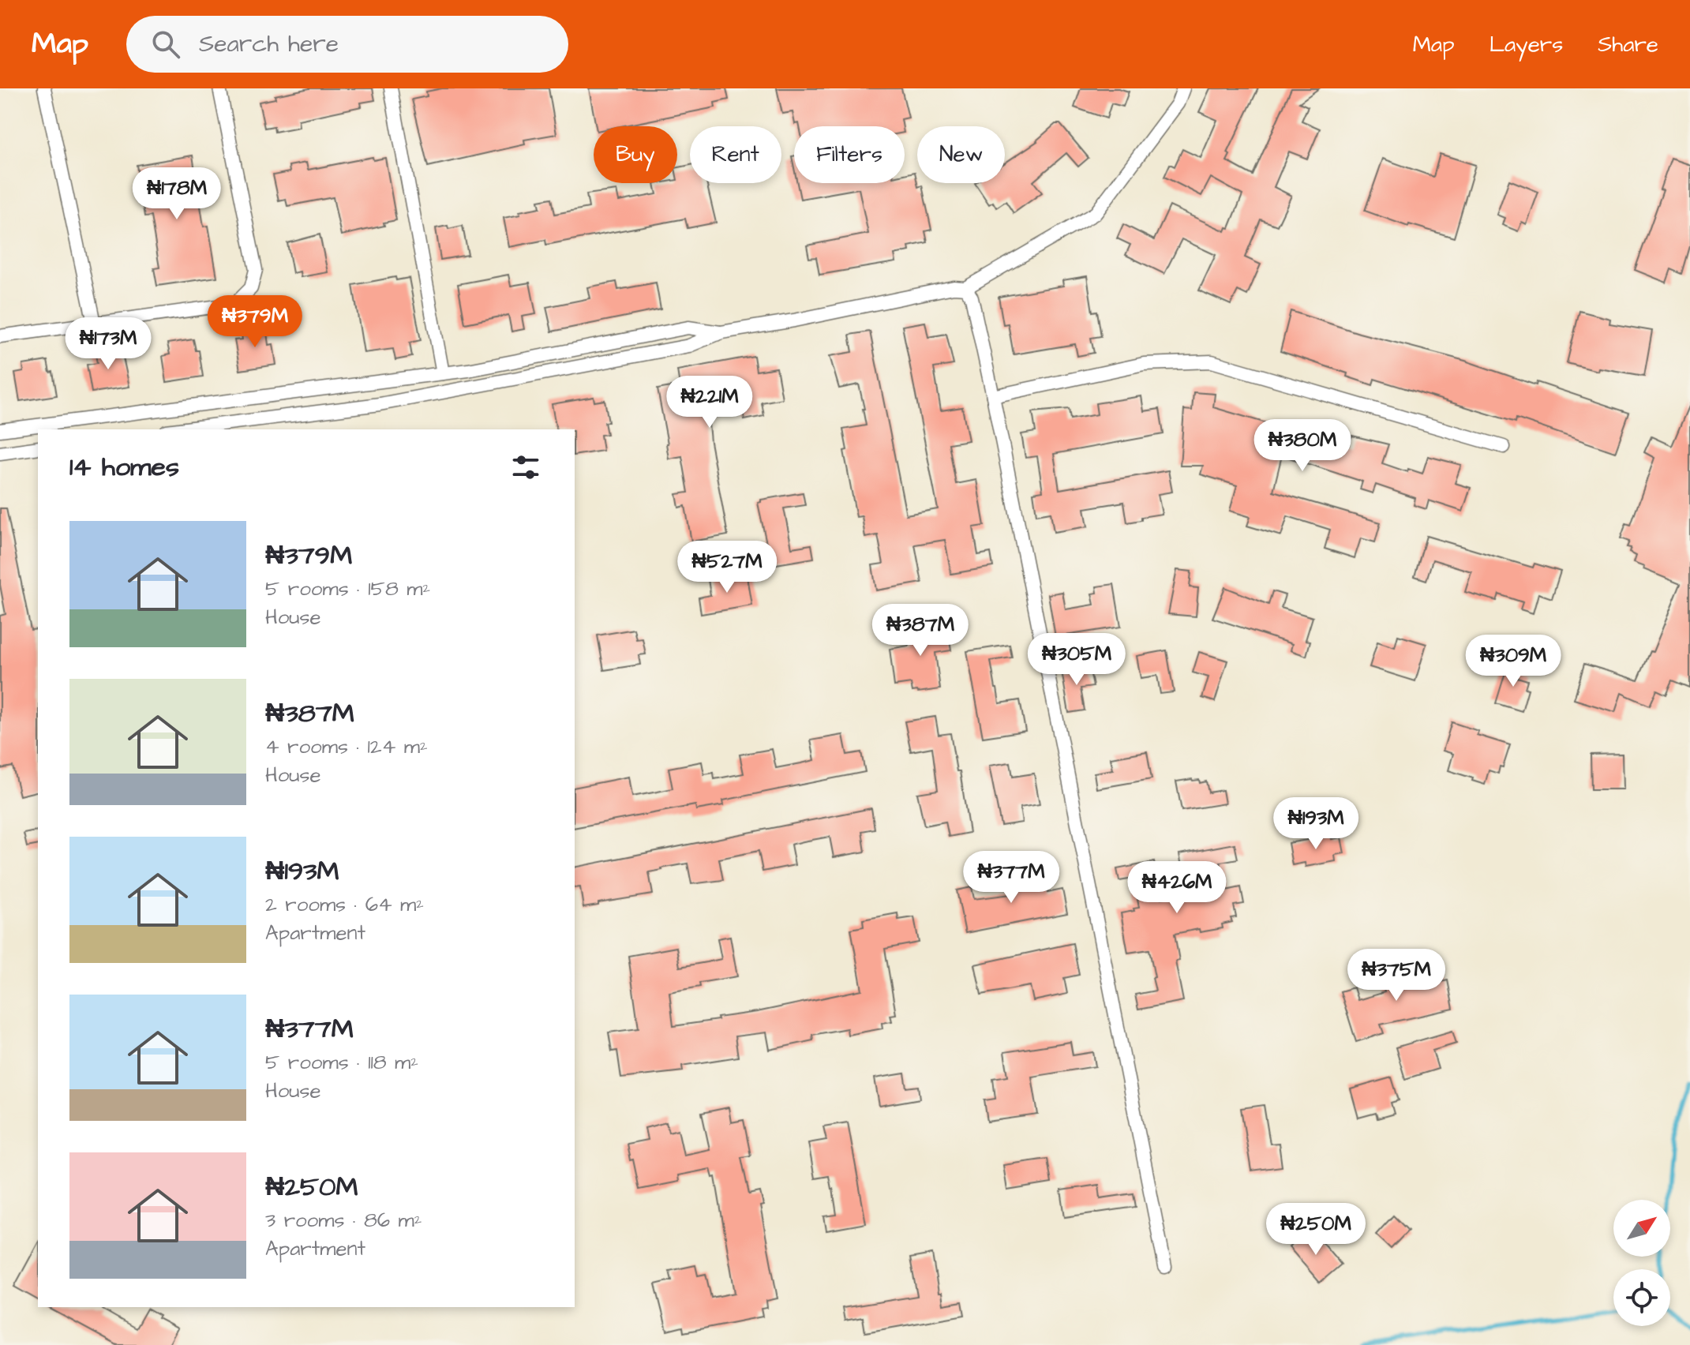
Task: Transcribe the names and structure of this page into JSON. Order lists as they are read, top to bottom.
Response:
{
  "north": "top right",
  "page": {
    "header": "Map",
    "search": "Search here",
    "nav": ["Map", "Layers", "Share"],
    "chip": [
      "Buy",
      "Rent",
      "Filters",
      "New"
    ],
    "price": [
      "₦178M",
      "₦379M",
      "₦173M",
      "₦221M",
      "₦380M",
      "₦527M",
      "₦387M",
      "₦305M",
      "₦309M",
      "₦193M",
      "₦377M",
      "₦426M",
      "₦375M",
      "₦250M"
    ],
    "heading": "14 homes",
    "list": [
      {
        "name": "₦379M",
        "note": "5 rooms · 158 m² · House"
      },
      {
        "name": "₦387M",
        "note": "4 rooms · 124 m² · House"
      },
      {
        "name": "₦193M",
        "note": "2 rooms · 64 m² · Apartment"
      },
      {
        "name": "₦377M",
        "note": "5 rooms · 118 m² · House"
      },
      {
        "name": "₦250M",
        "note": "3 rooms · 86 m² · Apartment"
      }
    ]
  }
}
